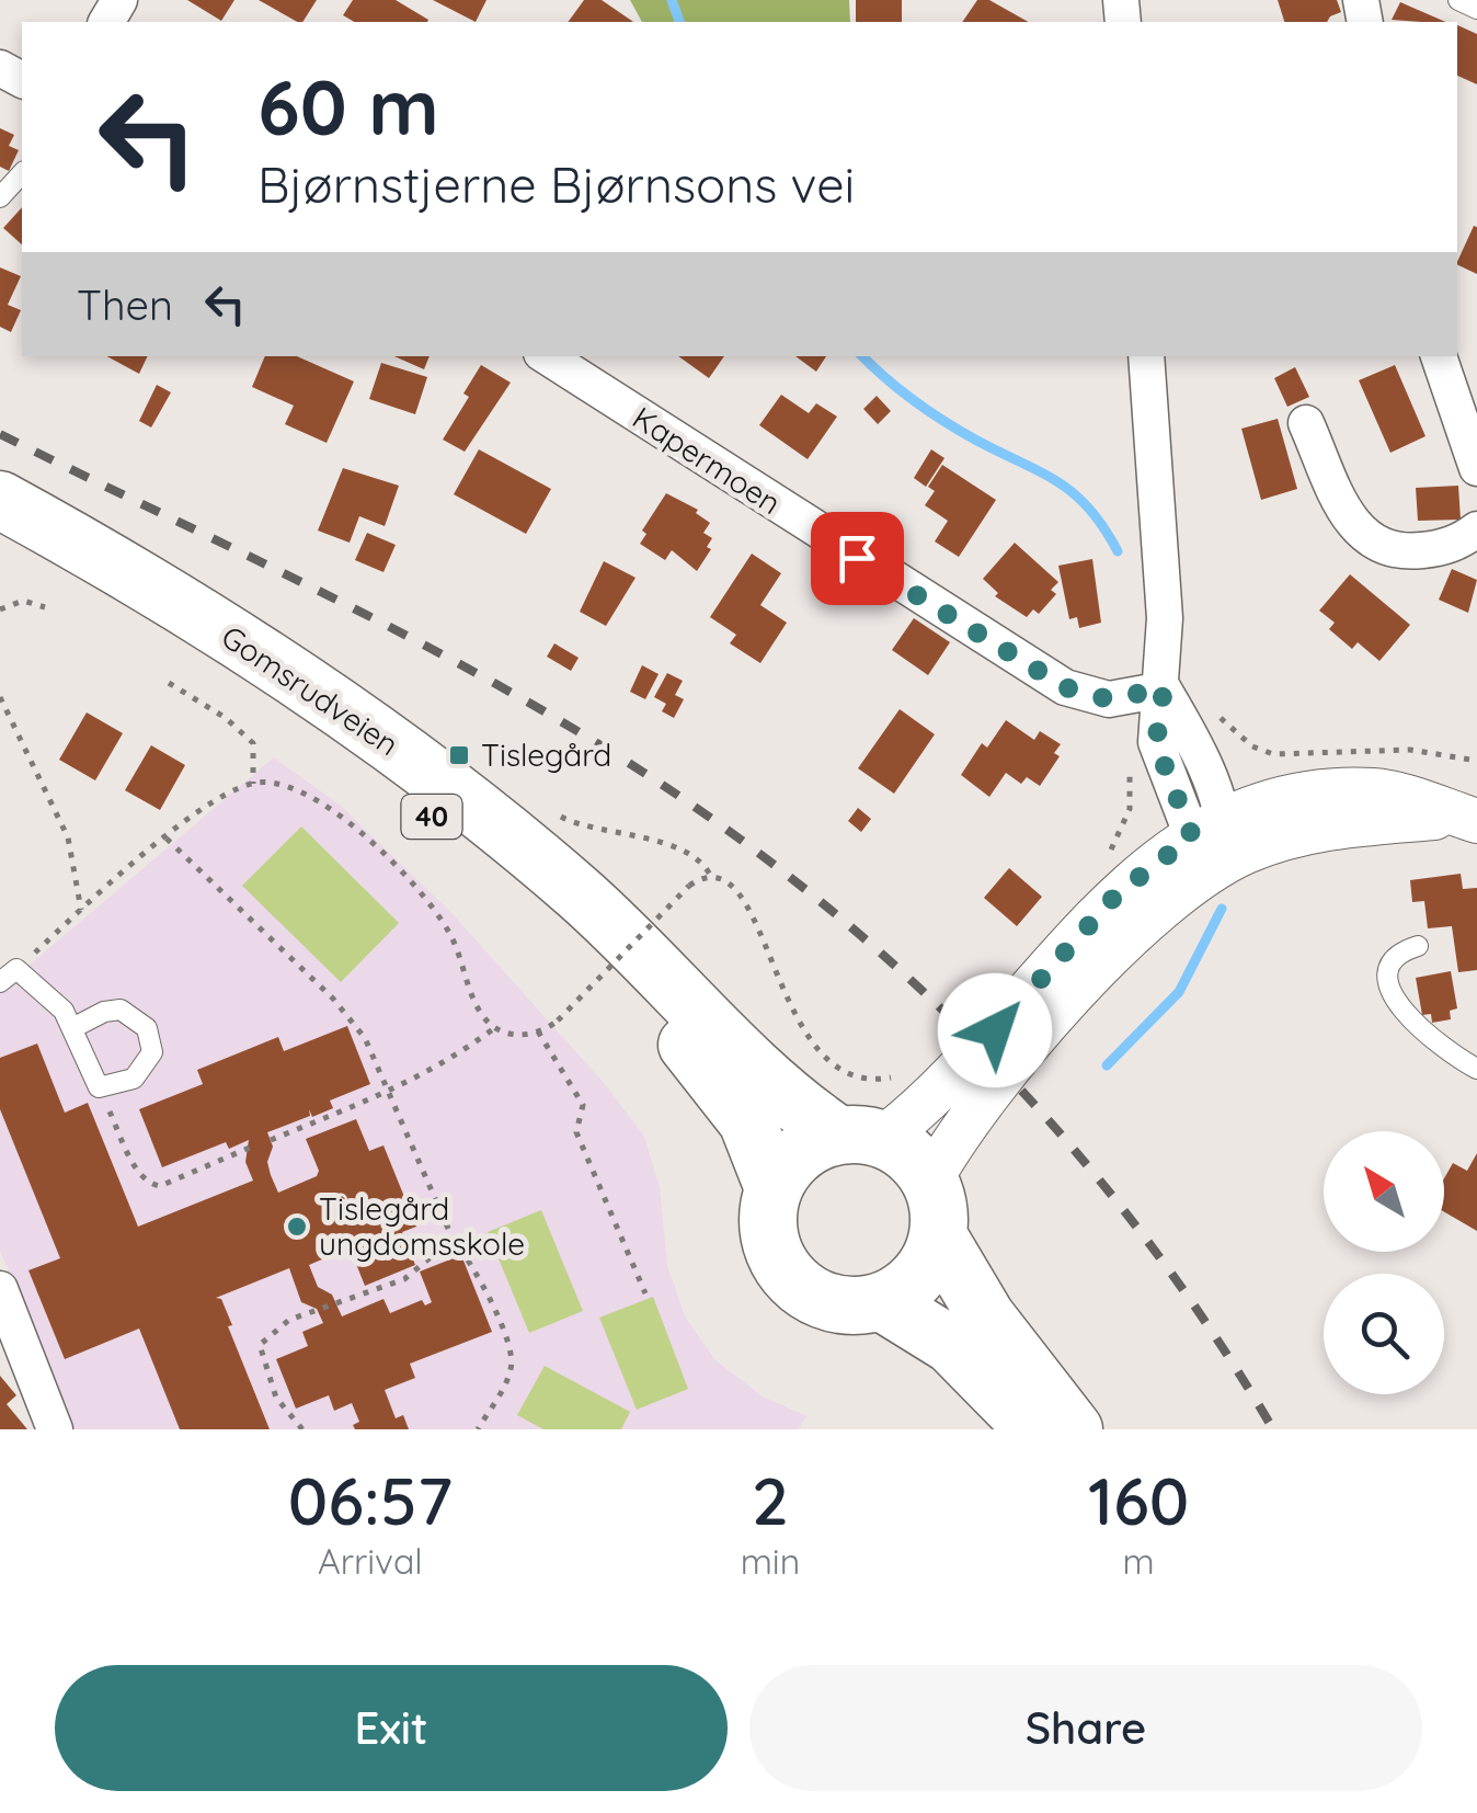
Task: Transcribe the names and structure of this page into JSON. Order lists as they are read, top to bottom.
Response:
{
  "streets": {
    "main road": ["Gomsrudveien", "40"],
    "street": ["Kapermoen"]
  },
  "crossings": [
    ["Gomsrudveien", "40"]
  ],
  "places": {
    "transit": ["Tislegård"],
    "other": ["Tislegård ungdomsskole"]
  },
  "north": "top left",
  "page": {
    "turn": ["60 m", "Bjørnstjerne Bjørnsons vei"],
    "then": "Then",
    "eta": [
      "06:57",
      "Arrival",
      "2",
      "min",
      "160",
      "m"
    ],
    "buttons": ["Exit", "Share"]
  }
}
